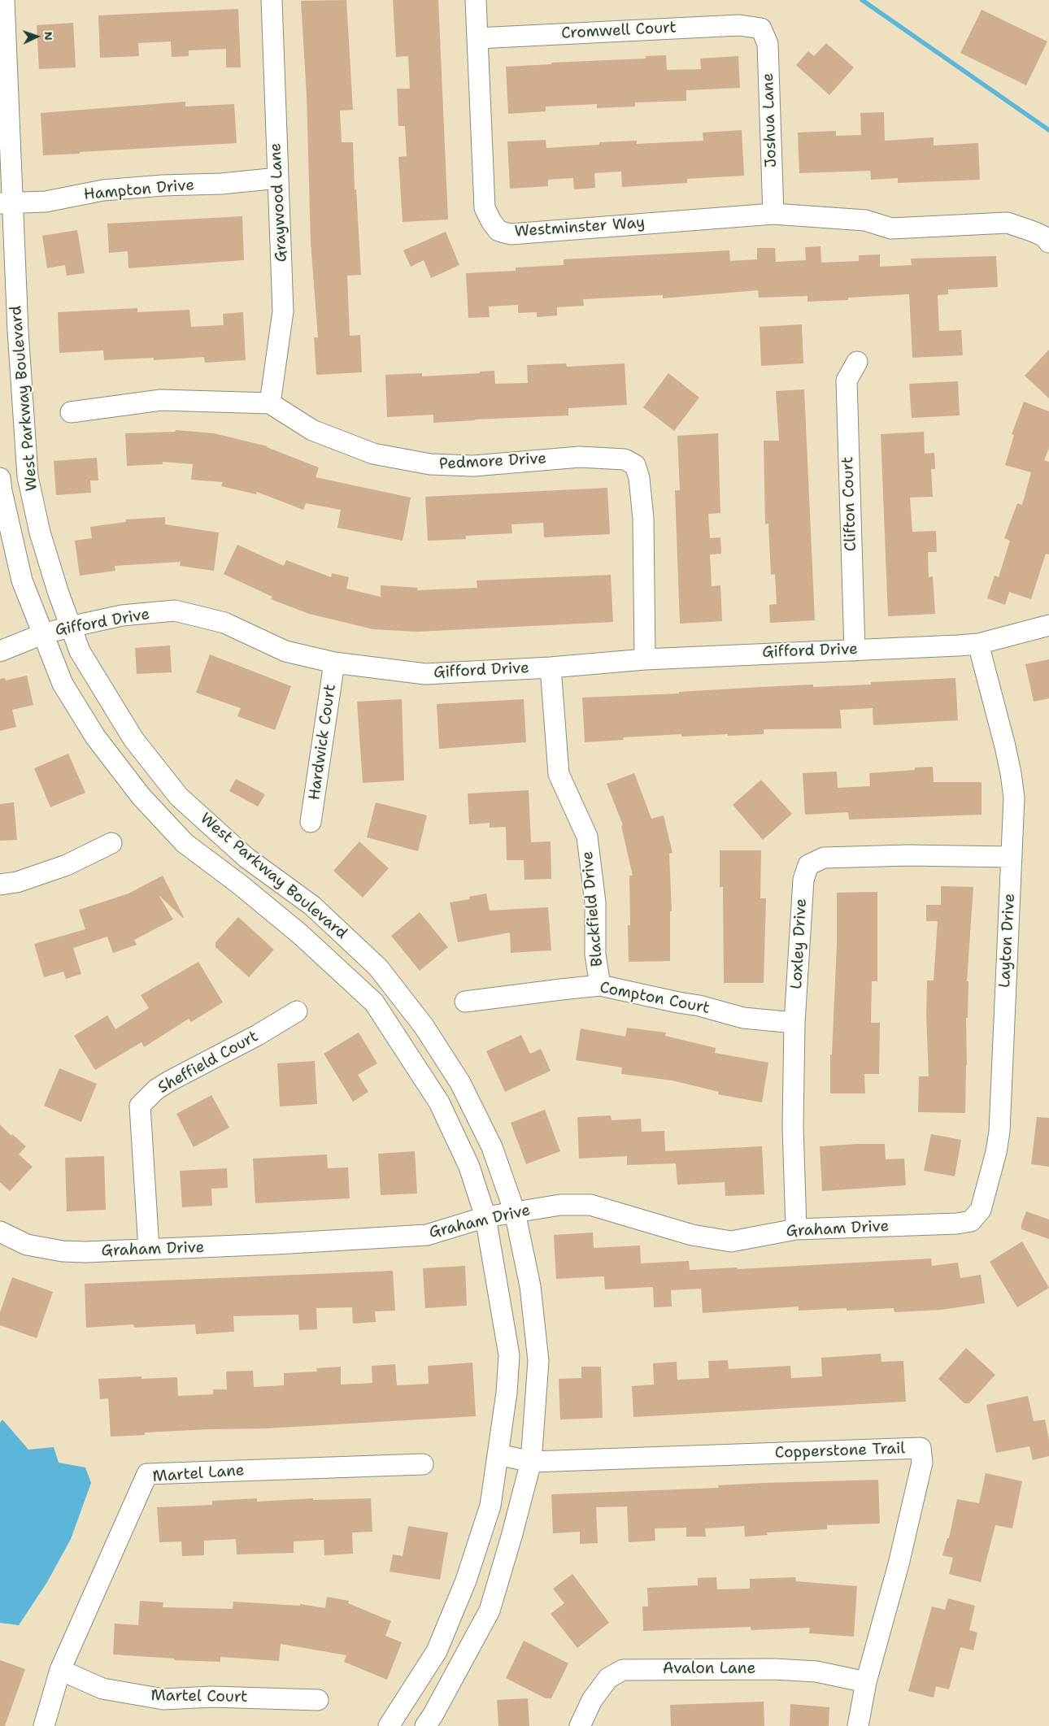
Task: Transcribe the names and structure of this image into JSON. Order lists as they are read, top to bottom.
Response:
{
  "streets": {
    "street": [
      "Cromwell Court",
      "Joshua Lane",
      "Hampton Drive",
      "Graywood Lane",
      "Westminster Way",
      "West Parkway Boulevard",
      "Pedmore Drive",
      "Clifton Court",
      "Gifford Drive",
      "Hardwick Court",
      "Blackfield Drive",
      "Layton Drive",
      "Loxley Drive",
      "Compton Court",
      "Sheffield Court",
      "Graham Drive",
      "Copperstone Trail",
      "Martel Lane",
      "Avalon Lane",
      "Martel Court"
    ]
  },
  "crossings": [
    ["Cromwell Court", "Joshua Lane"],
    ["Cromwell Court", "Westminster Way"],
    ["Joshua Lane", "Westminster Way"],
    ["Hampton Drive", "Graywood Lane"],
    ["Hampton Drive", "West Parkway Boulevard"],
    ["Graywood Lane", "Pedmore Drive"],
    ["West Parkway Boulevard", "Gifford Drive"],
    ["West Parkway Boulevard", "Graham Drive"],
    ["West Parkway Boulevard", "Copperstone Trail"],
    ["Pedmore Drive", "Gifford Drive"],
    ["Clifton Court", "Gifford Drive"],
    ["Gifford Drive", "Hardwick Court"],
    ["Gifford Drive", "Blackfield Drive"],
    ["Gifford Drive", "Layton Drive"],
    ["Blackfield Drive", "Compton Court"],
    ["Layton Drive", "Loxley Drive"],
    ["Layton Drive", "Graham Drive"],
    ["Loxley Drive", "Compton Court"],
    ["Loxley Drive", "Graham Drive"],
    ["Sheffield Court", "Graham Drive"],
    ["Copperstone Trail", "Avalon Lane"],
    ["Martel Lane", "Martel Court"]
  ],
  "north": "right"
}
